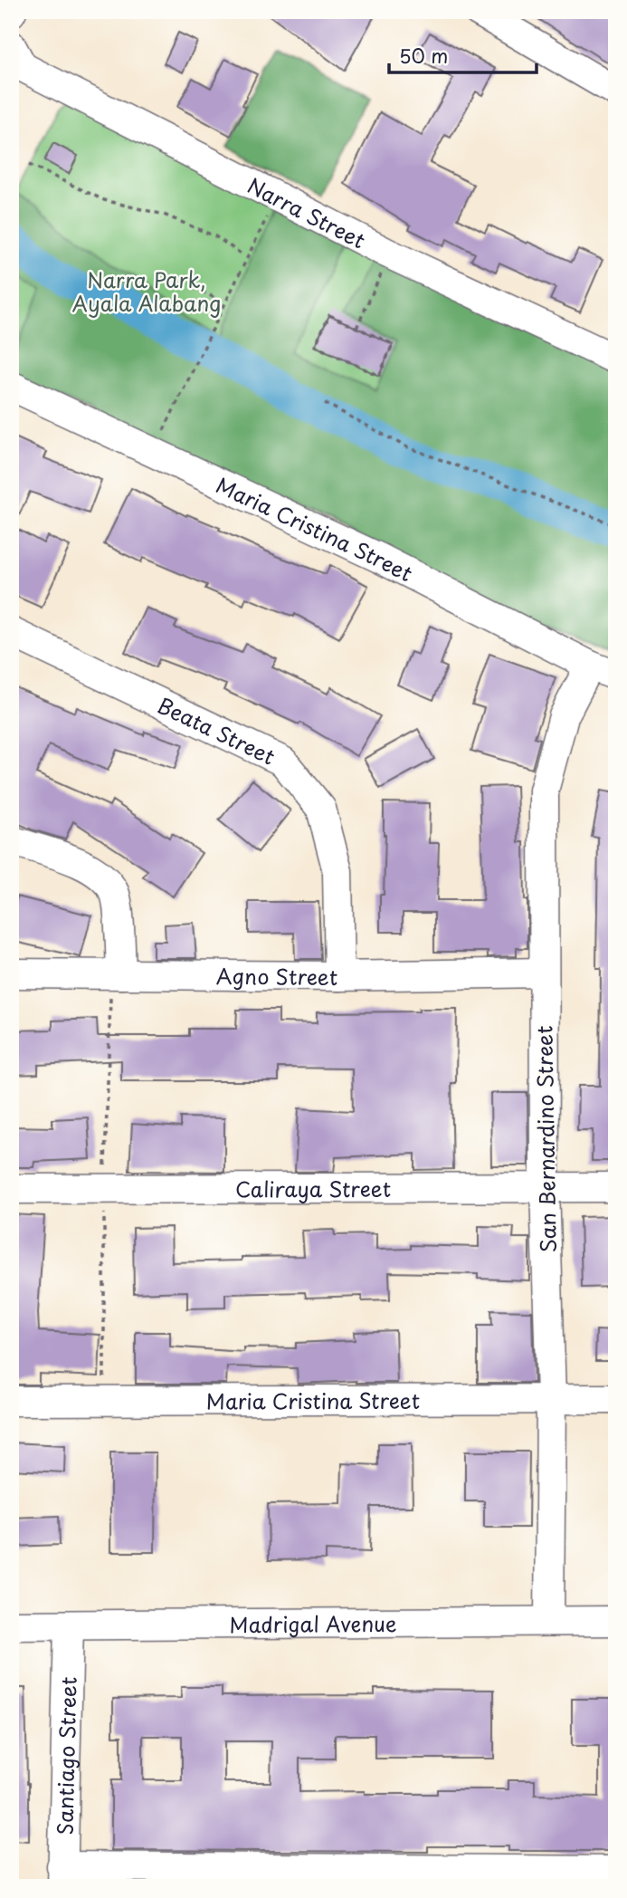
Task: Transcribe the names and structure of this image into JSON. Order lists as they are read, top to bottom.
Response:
{
  "streets": {
    "street": [
      "Narra Street",
      "Maria Cristina Street",
      "Beata Street",
      "Agno Street",
      "San Bernardino Street",
      "Caliraya Street",
      "Madrigal Avenue",
      "Santiago Street"
    ]
  },
  "crossings": [
    ["Maria Cristina Street", "San Bernardino Street"],
    ["Beata Street", "Agno Street"],
    ["Agno Street", "San Bernardino Street"],
    ["San Bernardino Street", "Caliraya Street"],
    ["San Bernardino Street", "Madrigal Avenue"],
    ["Madrigal Avenue", "Santiago Street"]
  ],
  "parks": ["Narra Park, Ayala Alabang"],
  "scale_bar": "50 m"
}
